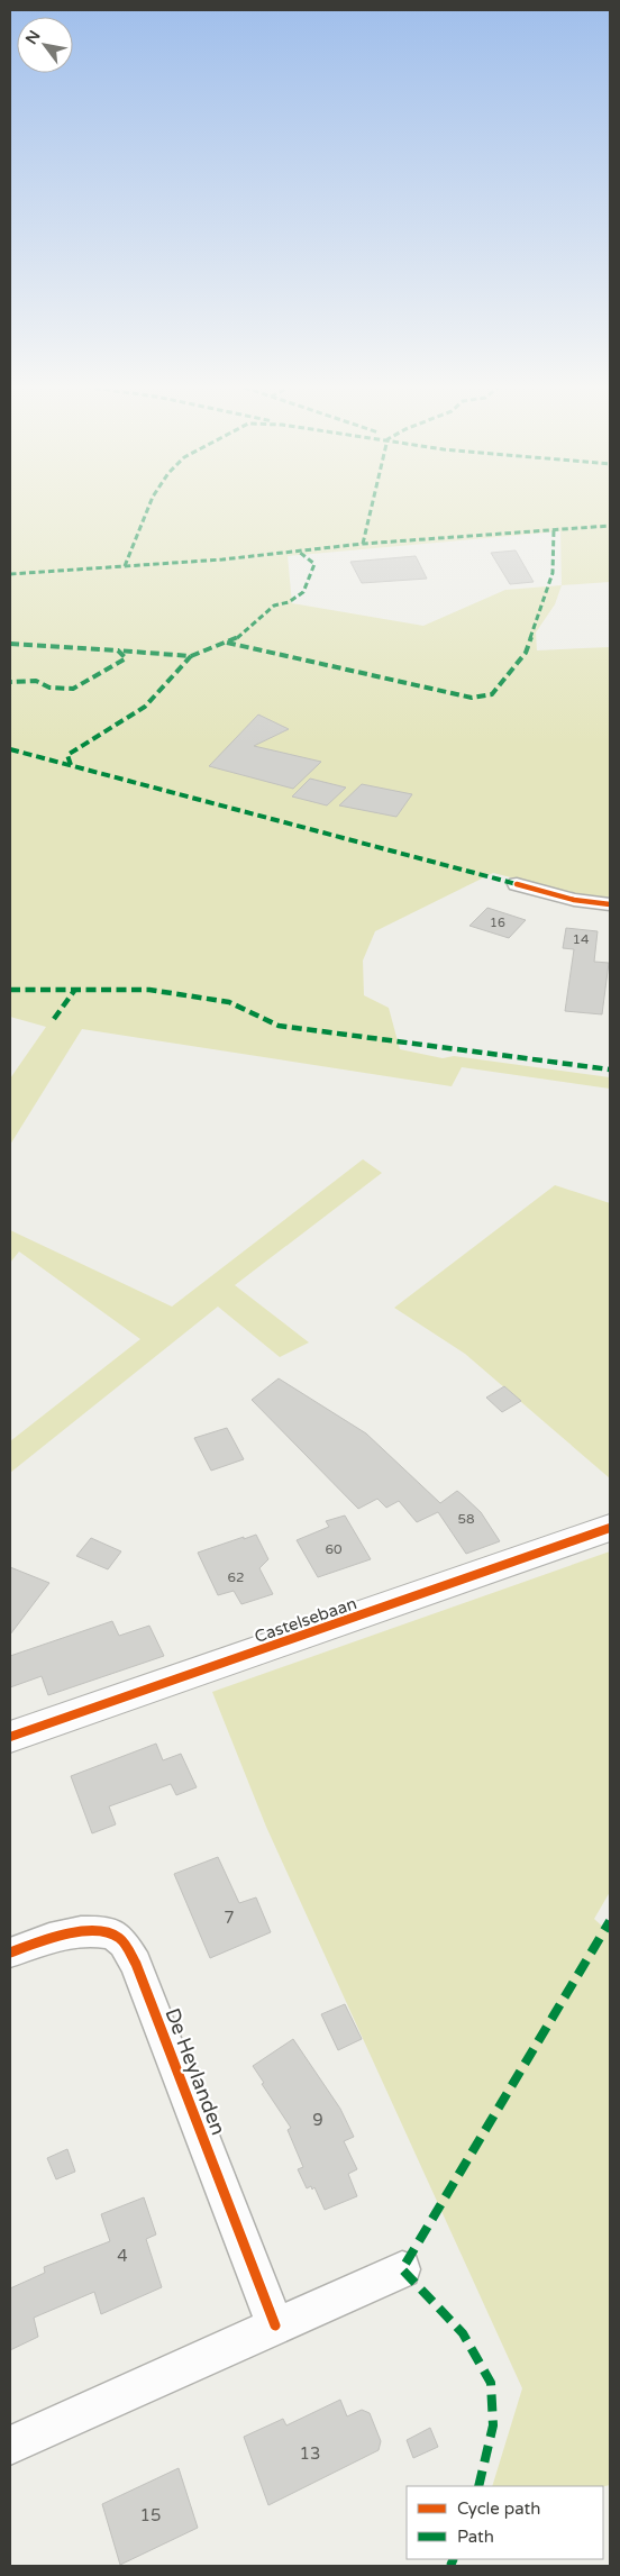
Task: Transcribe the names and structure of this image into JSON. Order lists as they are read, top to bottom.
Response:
{
  "streets": {
    "street": ["Castelsebaan", "De Heylanden"]
  },
  "house_numbers": [
    "16",
    "14",
    "58",
    "60",
    "62",
    "7",
    "9",
    "4",
    "13",
    "15"
  ],
  "legend": ["Cycle path", "Path"],
  "north": "top left"
}
